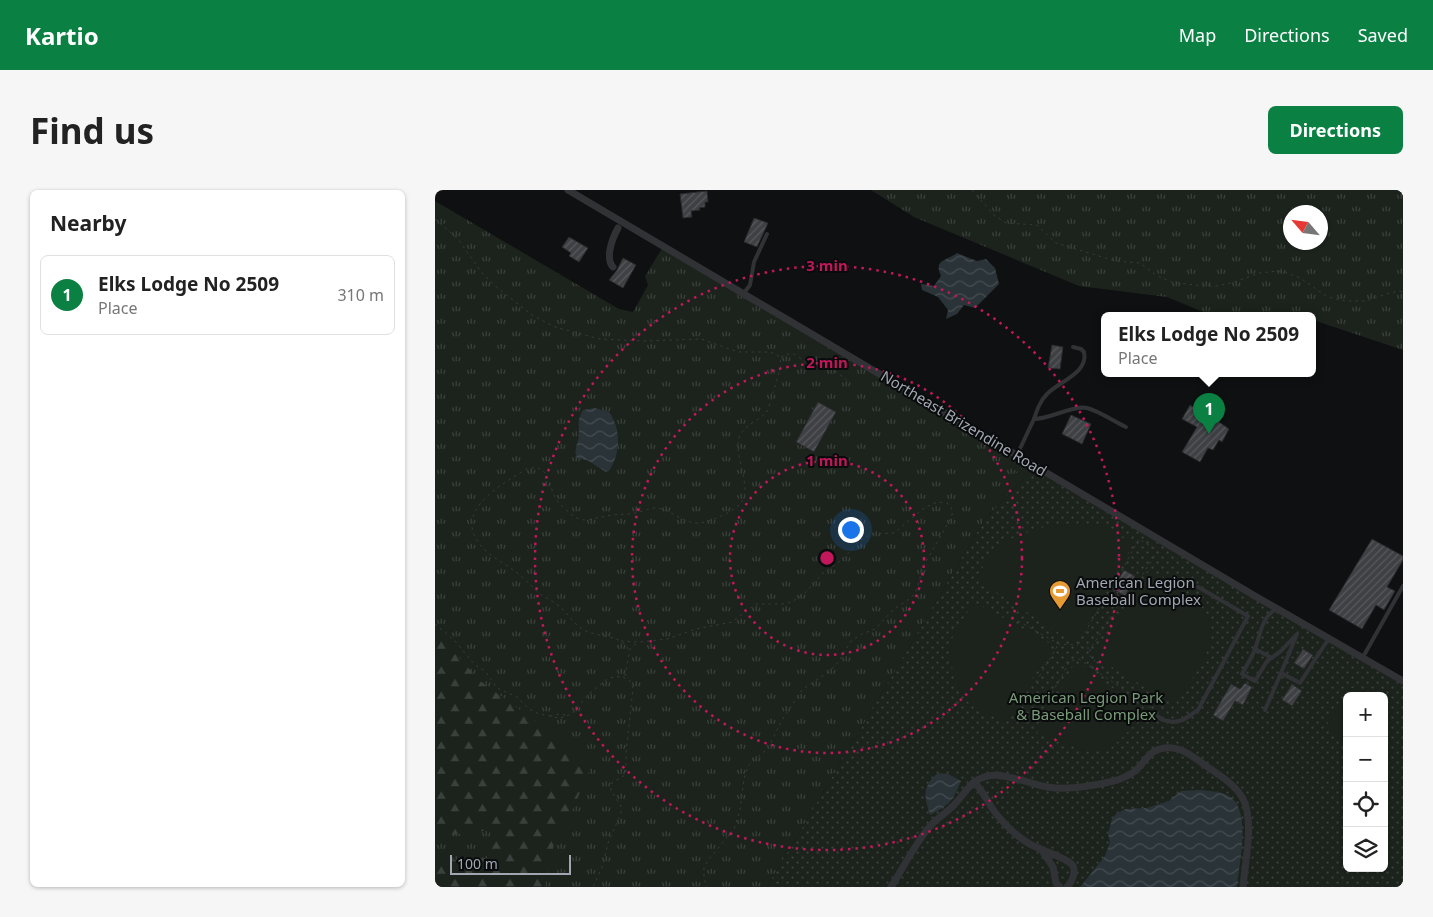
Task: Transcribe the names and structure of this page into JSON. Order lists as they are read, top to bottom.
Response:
{
  "streets": {
    "street": ["Northeast Brizendine Road"]
  },
  "parks": ["American Legion Park & Baseball Complex"],
  "places": {
    "sports": ["American Legion Baseball Complex"]
  },
  "scale_bar": "100 m",
  "north": "top left",
  "page": {
    "header": "Kartio",
    "nav": ["Map", "Directions", "Saved"],
    "buttons": "Directions",
    "title": "Find us",
    "heading": "Nearby",
    "list": [
      {
        "mark": "1",
        "name": "Elks Lodge No 2509",
        "note": "Place",
        "value": "310 m"
      }
    ],
    "popup": ["Elks Lodge No 2509", "Place"],
    "pins": "1",
    "map_buttons": ["+", "−"],
    "scale": "100 m"
  },
  "rings": ["3 min", "2 min", "1 min"]
}
